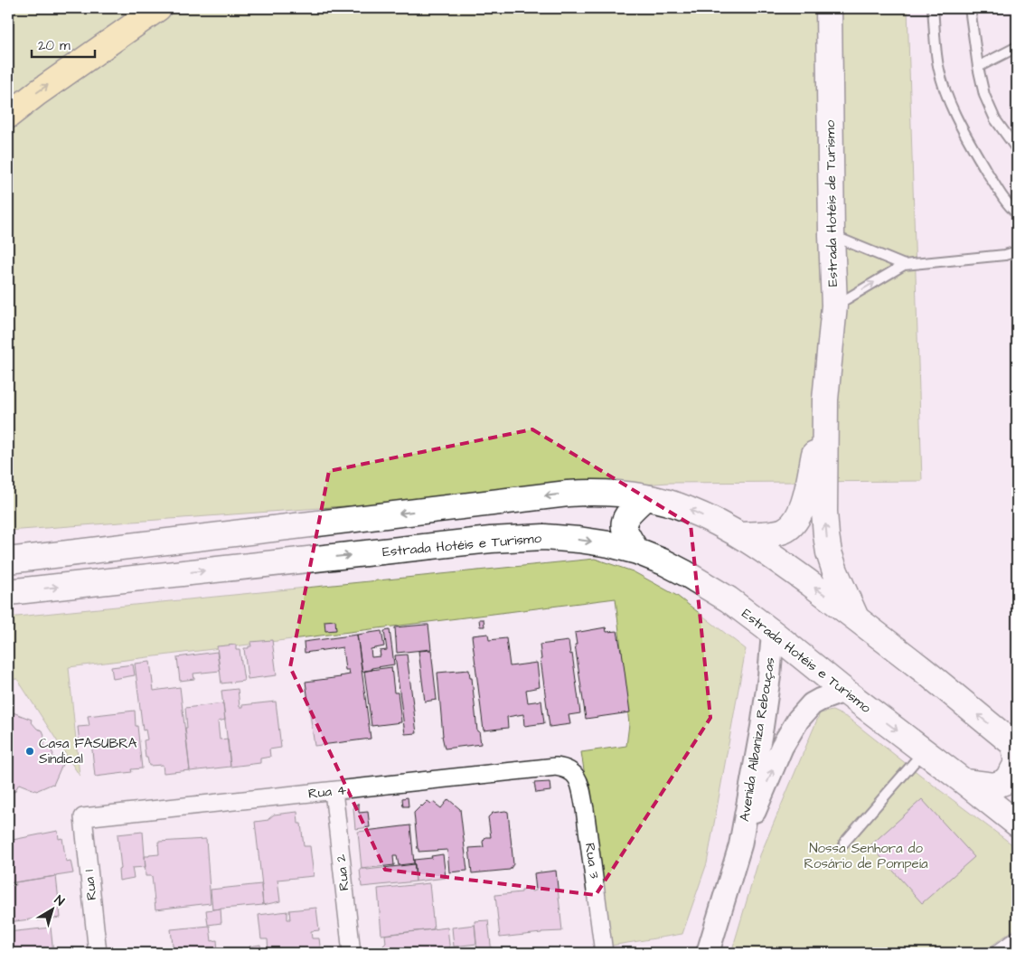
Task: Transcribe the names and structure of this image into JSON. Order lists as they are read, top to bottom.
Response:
{
  "streets": {
    "main road": ["Estrada Hotéis de Turismo", "Estrada Hotéis e Turismo"],
    "street": [
      "Avenida Albaniza Rebouças",
      "Rua 4",
      "Rua 3",
      "Rua 2",
      "Rua 1"
    ]
  },
  "crossings": [
    ["Estrada Hotéis e Turismo", "Avenida Albaniza Rebouças"],
    ["Rua 4", "Rua 3"],
    ["Rua 4", "Rua 2"],
    ["Rua 4", "Rua 1"]
  ],
  "parks": ["Nossa Senhora do Rosário de Pompeía"],
  "places": ["Casa FASUBRA Sindical"],
  "scale_bar": "20 m",
  "north": "top right"
}
